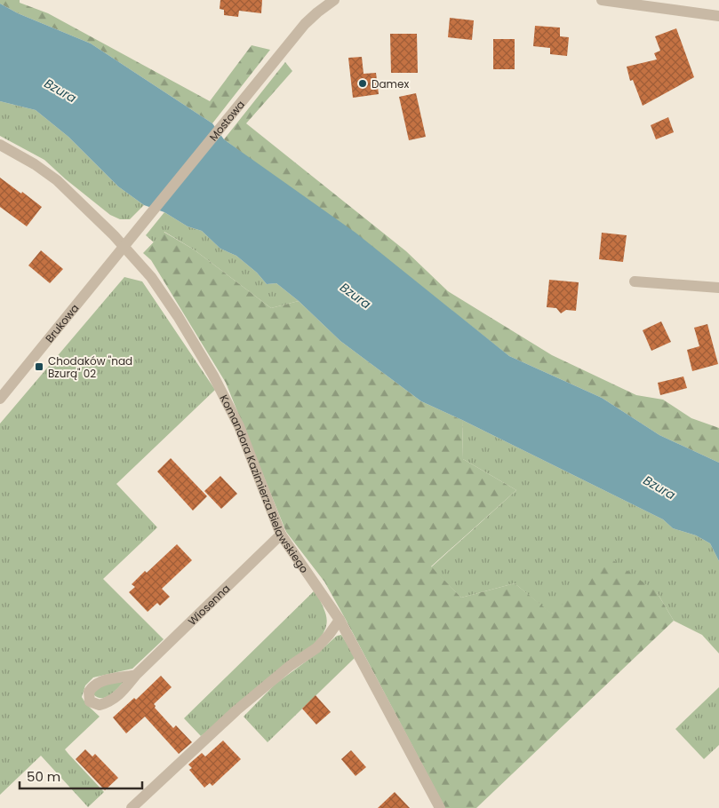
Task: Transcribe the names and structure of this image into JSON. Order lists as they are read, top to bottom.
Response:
{
  "streets": {
    "street": [
      "Mostowa",
      "Brukowa",
      "Komandora Kazimierza Bielawskiego",
      "Wiosenna"
    ]
  },
  "crossings": [
    ["Mostowa", "Brukowa"],
    ["Mostowa", "Komandora Kazimierza Bielawskiego"],
    ["Brukowa", "Komandora Kazimierza Bielawskiego"],
    ["Komandora Kazimierza Bielawskiego", "Wiosenna"]
  ],
  "water": ["Bzura"],
  "places": {
    "other": ["Damex"],
    "transit": ["Chodaków \"nad Bzurą\" 02"]
  },
  "scale_bar": "50 m"
}
